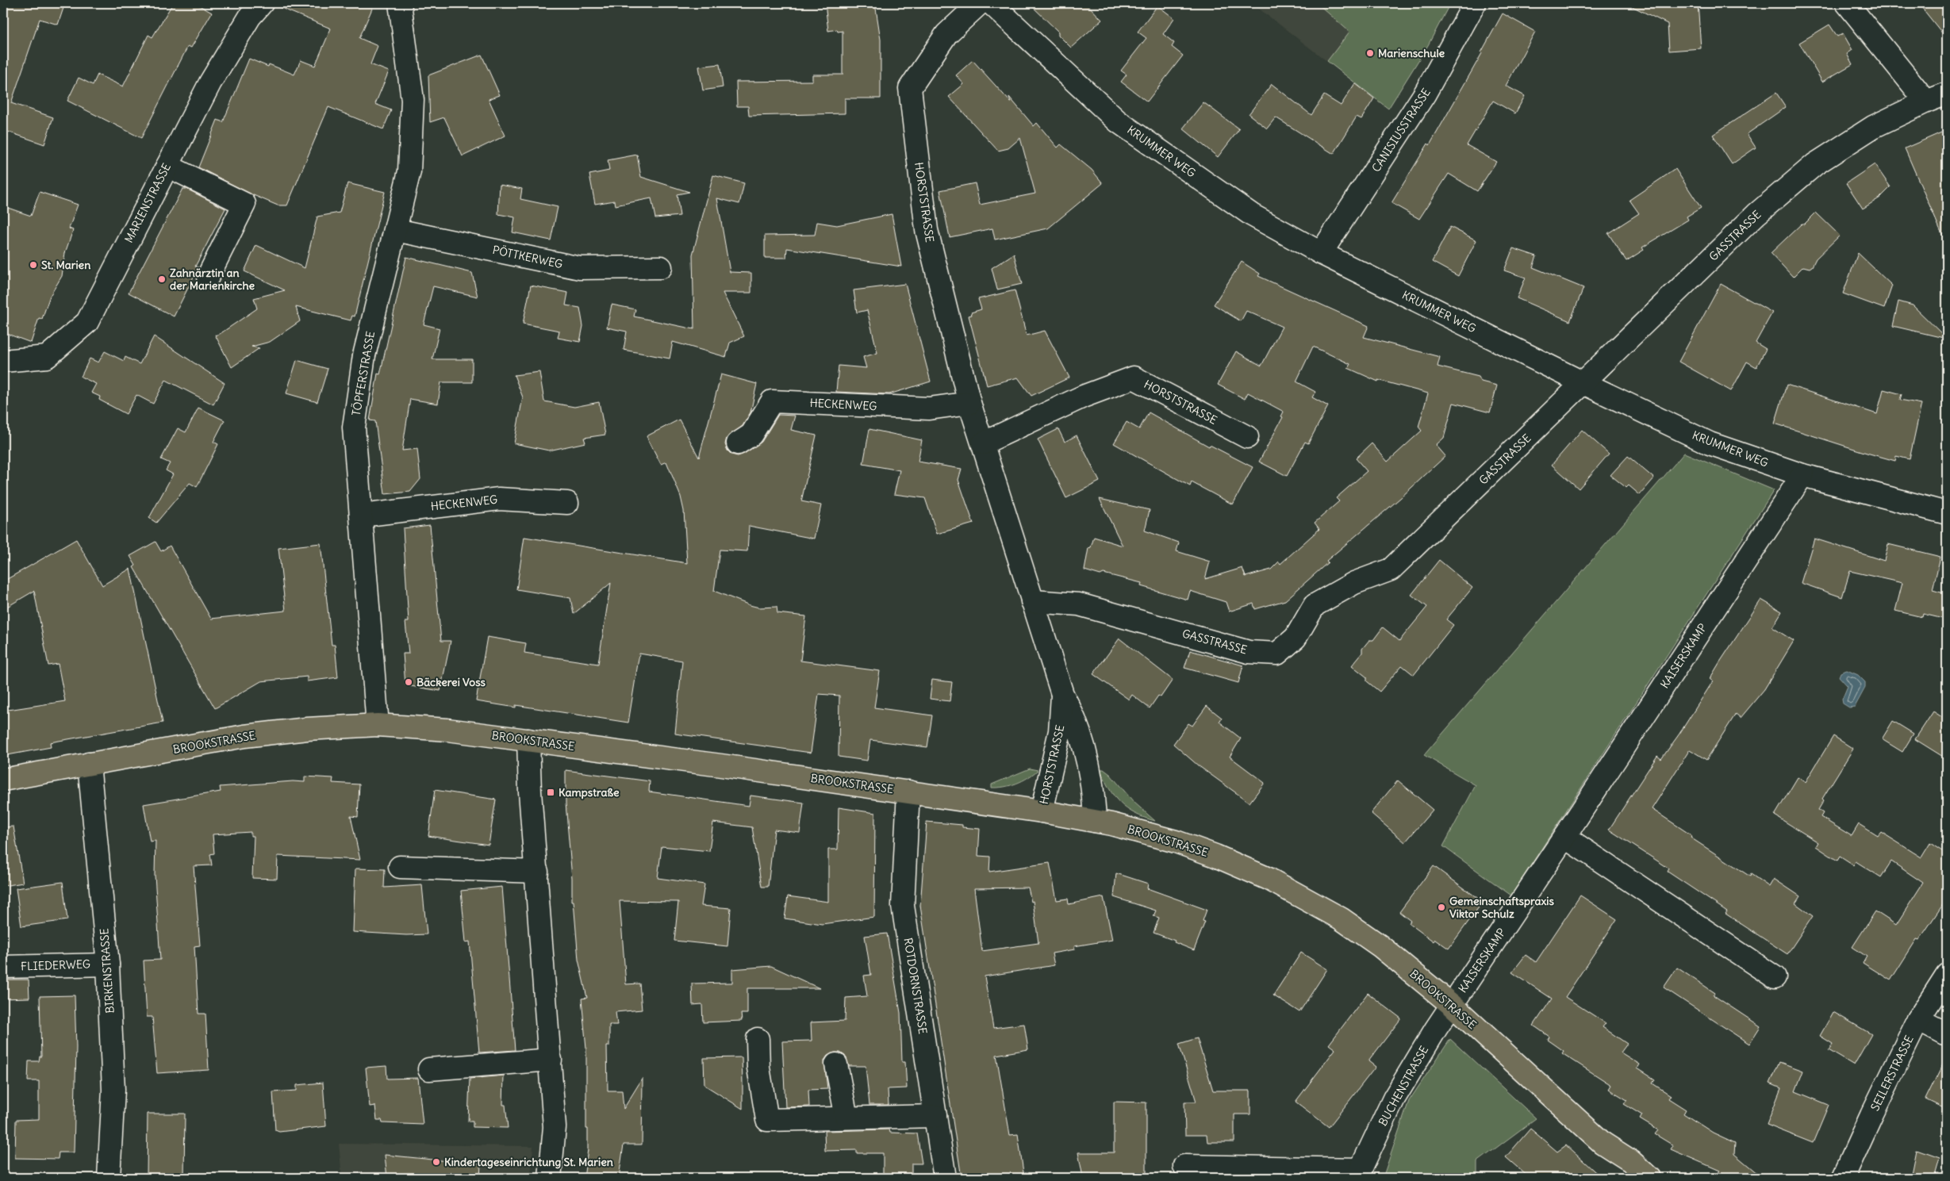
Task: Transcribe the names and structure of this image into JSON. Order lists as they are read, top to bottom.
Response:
{
  "streets": {
    "main road": ["BROOKSTRASSE"],
    "street": [
      "CANISIUSSTRASSE",
      "KRUMMER WEG",
      "HORSTSTRASSE",
      "MARIENSTRASSE",
      "GASSTRASSE",
      "PÖTTKERWEG",
      "TÖPFERSTRASSE",
      "HECKENWEG",
      "KAISERSKAMP",
      "FLIEDERWEG",
      "BIRKENSTRASSE",
      "ROTDORNSTRASSE",
      "SEILERSTRASSE",
      "BUCHENSTRASSE"
    ]
  },
  "crossings": [
    ["CANISIUSSTRASSE", "KRUMMER WEG"],
    ["KRUMMER WEG", "GASSTRASSE"],
    ["KRUMMER WEG", "KAISERSKAMP"],
    ["HORSTSTRASSE", "GASSTRASSE"],
    ["HORSTSTRASSE", "HECKENWEG"],
    ["HORSTSTRASSE", "BROOKSTRASSE"],
    ["PÖTTKERWEG", "TÖPFERSTRASSE"],
    ["TÖPFERSTRASSE", "HECKENWEG"],
    ["TÖPFERSTRASSE", "BROOKSTRASSE"],
    ["KAISERSKAMP", "BROOKSTRASSE"],
    ["KAISERSKAMP", "BUCHENSTRASSE"],
    ["BROOKSTRASSE", "BIRKENSTRASSE"],
    ["BROOKSTRASSE", "ROTDORNSTRASSE"],
    ["BROOKSTRASSE", "BUCHENSTRASSE"],
    ["FLIEDERWEG", "BIRKENSTRASSE"]
  ],
  "places": {
    "other": [
      "Marienschule",
      "St. Marien",
      "Zahnärztin an der Marienkirche",
      "Bäckerei Voss",
      "Gemeinschaftspraxis Viktor Schulz",
      "Kindertageseinrichtung St. Marien"
    ],
    "transit": ["Kampstraße"]
  }
}
